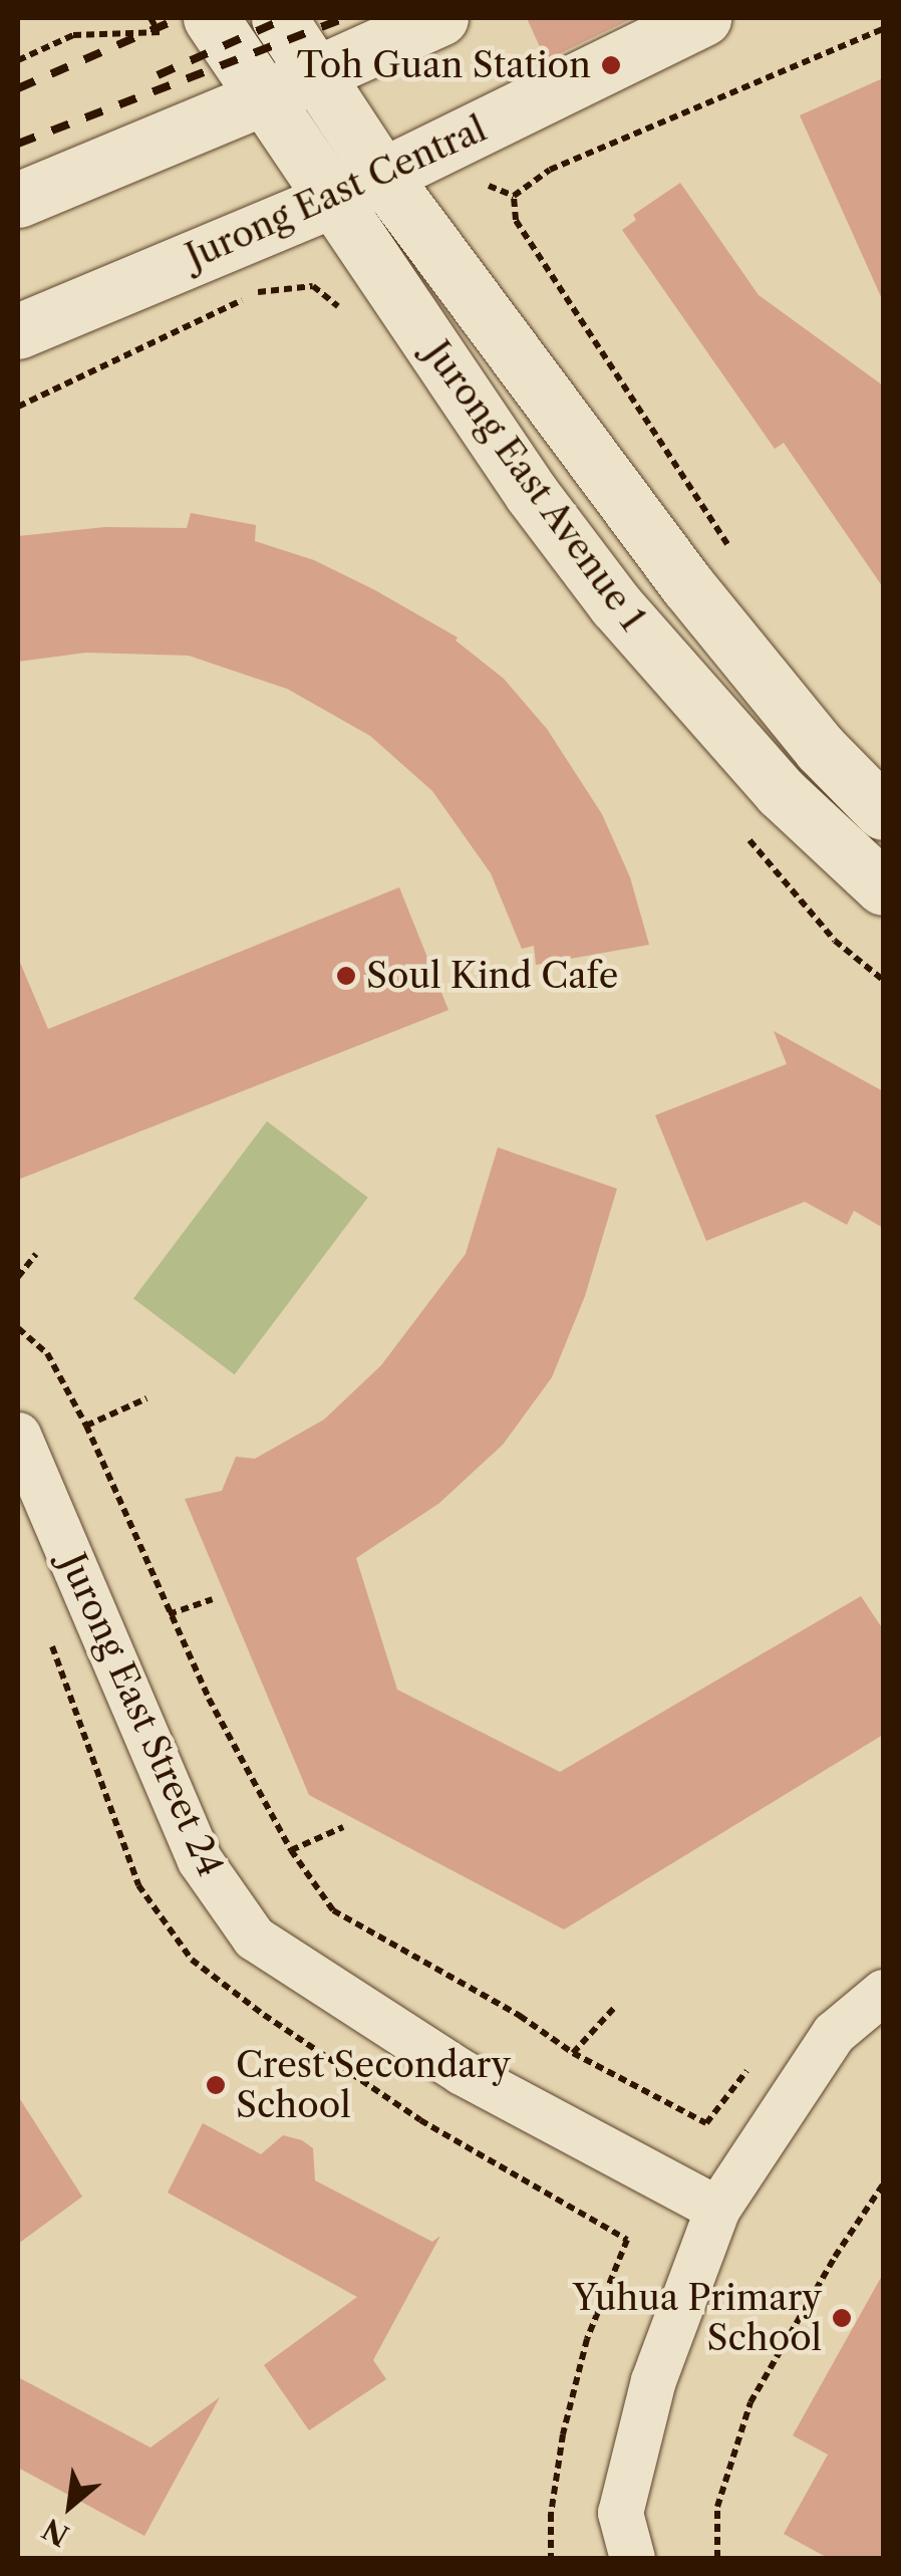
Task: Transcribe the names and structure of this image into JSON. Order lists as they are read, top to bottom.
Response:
{
  "streets": {
    "street": ["Jurong East Central", "Jurong East Avenue 1", "Jurong East Street 24"]
  },
  "crossings": [
    ["Jurong East Central", "Jurong East Avenue 1"]
  ],
  "places": [
    "Toh Guan Station",
    "Soul Kind Cafe",
    "Crest Secondary School",
    "Yuhua Primary School"
  ],
  "north": "bottom left"
}
